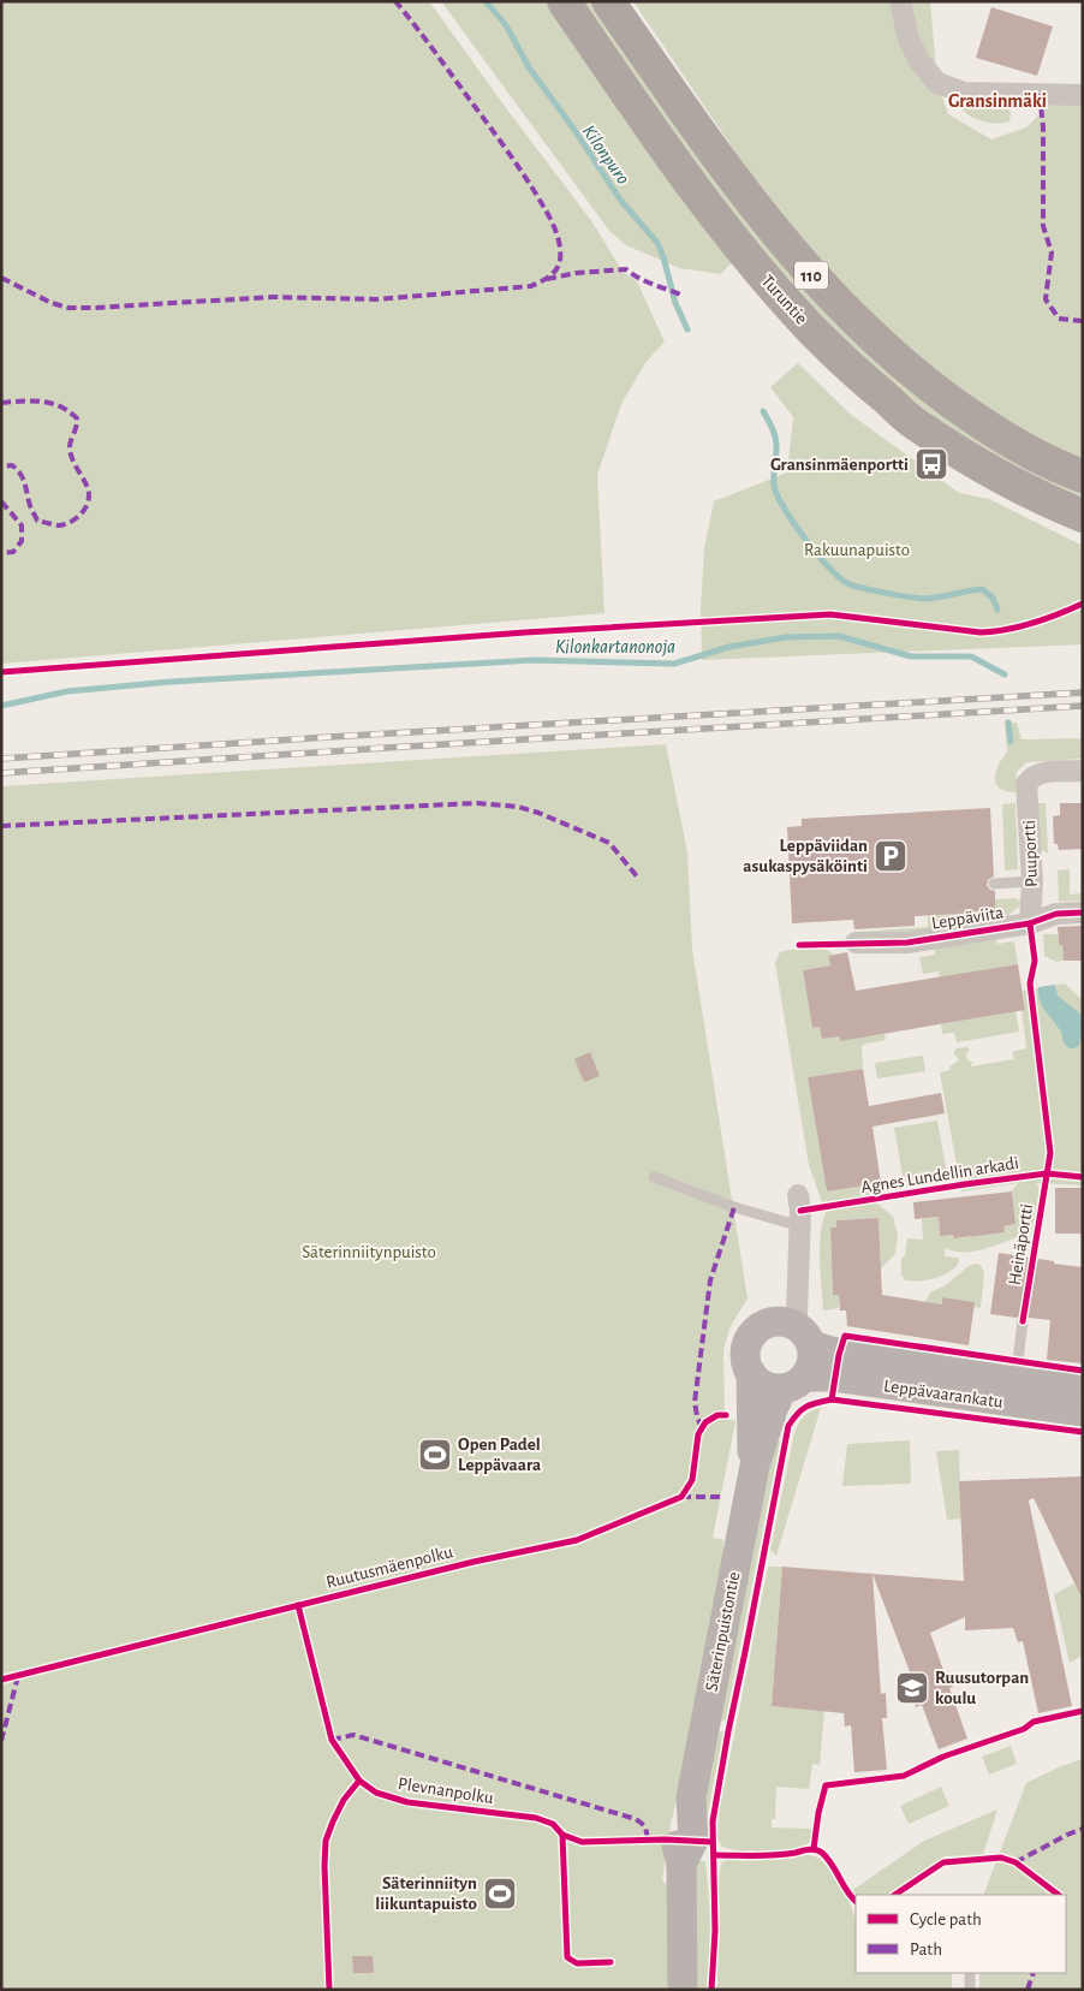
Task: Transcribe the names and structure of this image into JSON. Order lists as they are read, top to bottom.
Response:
{
  "streets": {
    "main road": [
      "110",
      "Turuntie",
      "Leppävaarankatu",
      "Säterinpuistontie"
    ],
    "street": ["Puuportti", "Leppäviita"],
    "cycle path": [
      "Agnes Lundellin arkadi",
      "Heinäportti",
      "Ruutusmäenpolku",
      "Plevnanpolku"
    ]
  },
  "crossings": [
    ["Puuportti", "Leppäviita"],
    ["Leppävaarankatu", "Säterinpuistontie"]
  ],
  "districts": ["Gransinmäki"],
  "water": ["Kilonpuro", "Kilonkartanonoja"],
  "parks": ["Rakuunapuisto", "Säterinniitynpuisto"],
  "places": {
    "bus stop": ["Gransinmäenportti"],
    "parking": ["Leppäviidan asukaspysäköinti"],
    "sports": ["Open Padel Leppävaara", "Säterinniityn liikuntapuisto"],
    "school or university": ["Ruusutorpan koulu"]
  },
  "legend": ["Cycle path", "Path"]
}
